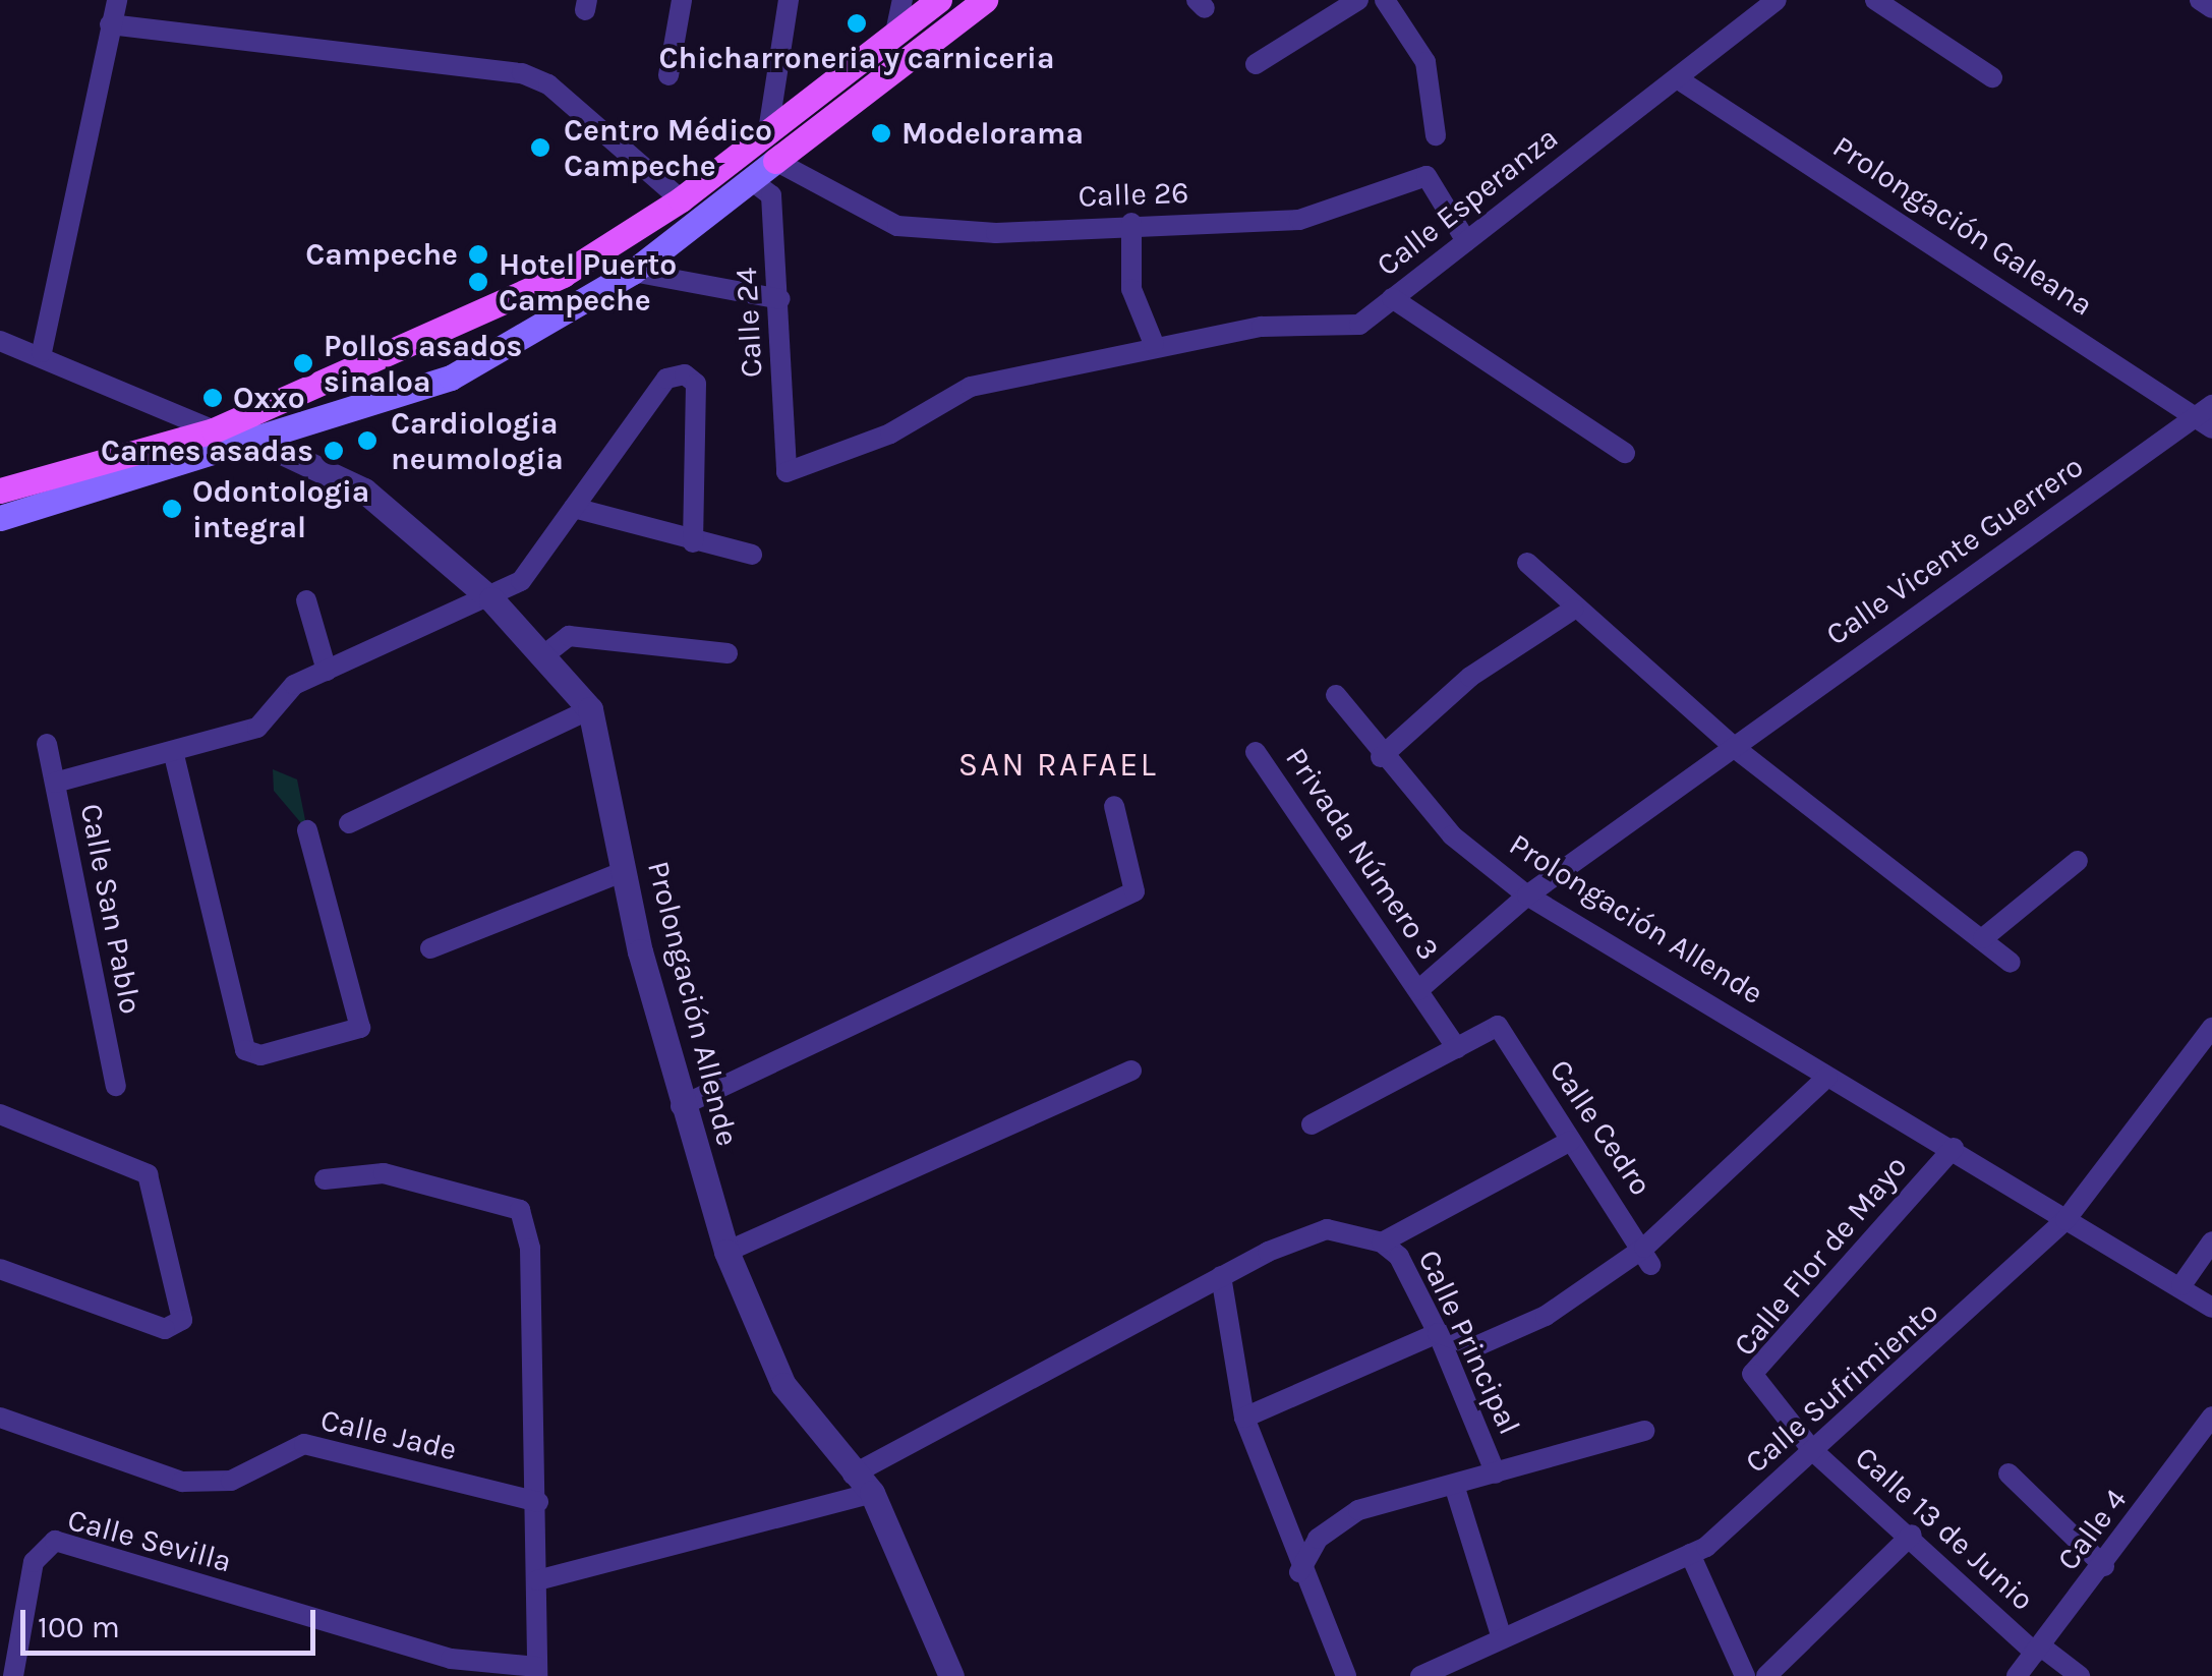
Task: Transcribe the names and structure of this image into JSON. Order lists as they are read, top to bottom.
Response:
{
  "streets": {
    "street": [
      "Calle 26",
      "Calle Esperanza",
      "Prolongación Galeana",
      "Calle 24",
      "Calle Vicente Guerrero",
      "Privada Número 3",
      "Calle San Pablo",
      "Prolongación Allende",
      "Calle Cedro",
      "Calle Flor de Mayo",
      "Calle Principal",
      "Calle Sufrimiento",
      "Calle Jade",
      "Calle 13 de Junio",
      "Calle 4",
      "Calle Sevilla"
    ]
  },
  "crossings": [
    ["Calle 26", "Calle Esperanza"],
    ["Calle Esperanza", "Prolongación Galeana"],
    ["Calle Esperanza", "Calle 24"],
    ["Prolongación Galeana", "Calle Vicente Guerrero"],
    ["Calle Vicente Guerrero", "Privada Número 3"],
    ["Calle Vicente Guerrero", "Prolongación Allende"],
    ["Privada Número 3", "Calle Cedro"],
    ["Prolongación Allende", "Calle Flor de Mayo"],
    ["Prolongación Allende", "Calle Sufrimiento"],
    ["Calle Flor de Mayo", "Calle Sufrimiento"],
    ["Calle Flor de Mayo", "Calle 13 de Junio"],
    ["Calle Sufrimiento", "Calle 13 de Junio"],
    ["Calle 13 de Junio", "Calle 4"]
  ],
  "districts": ["SAN RAFAEL"],
  "places": [
    "Chicharroneria y carniceria",
    "Modelorama",
    "Centro Médico Campeche",
    "Campeche",
    "Hotel Puerto Campeche",
    "Pollos asados sinaloa",
    "Oxxo",
    "Cardiologia neumologia",
    "Carnes asadas",
    "Odontologia integral"
  ],
  "scale_bar": "100 m"
}
